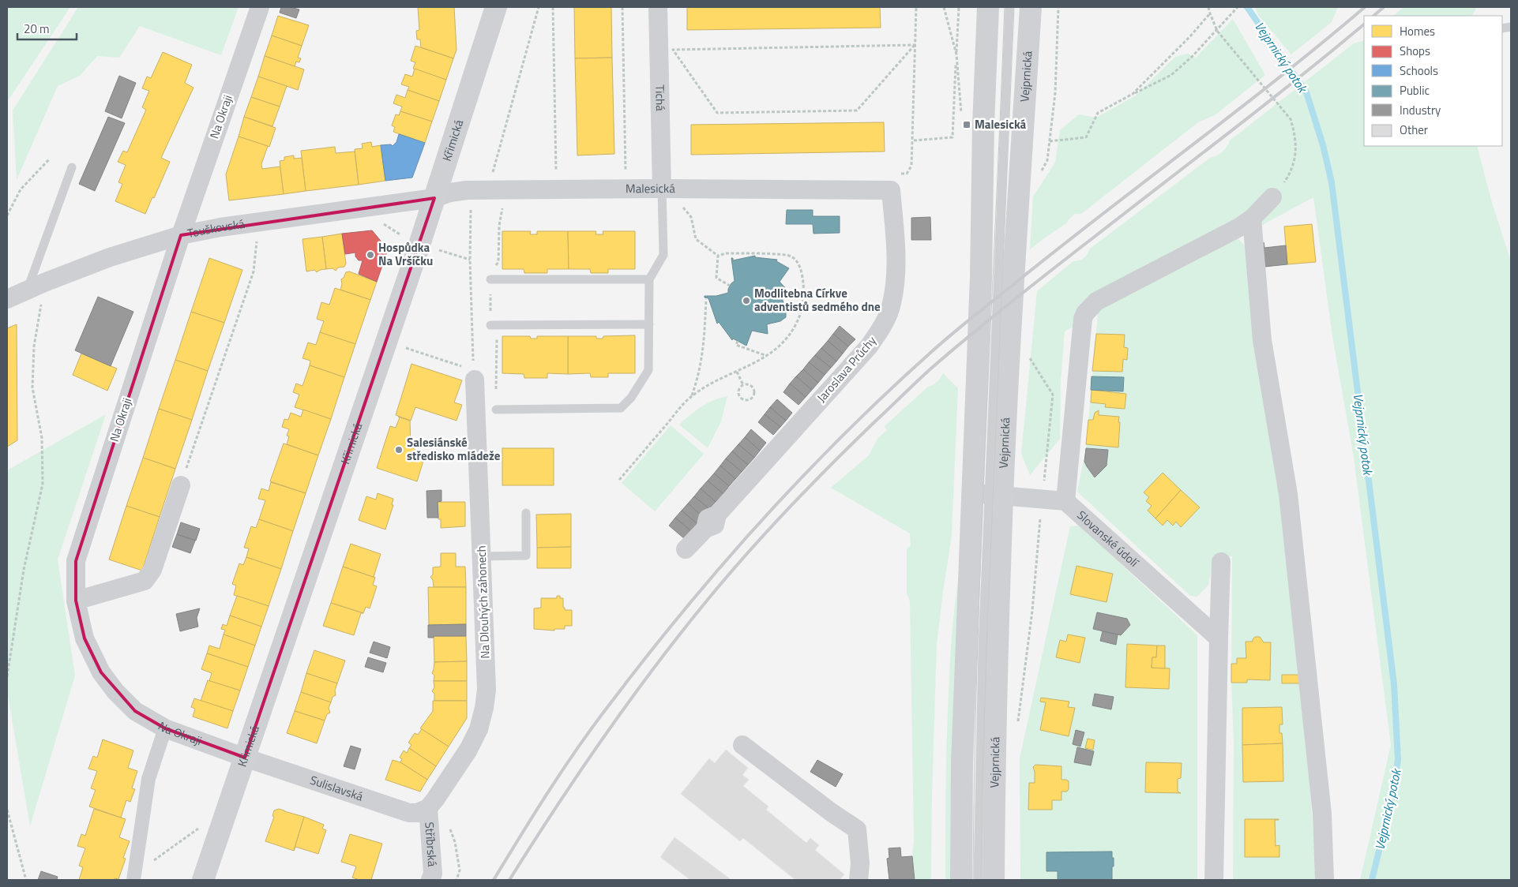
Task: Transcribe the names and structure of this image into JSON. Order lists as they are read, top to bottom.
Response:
{
  "streets": {
    "main road": ["Vejprnická", "Křimická"],
    "street": [
      "Tichá",
      "Na Okraji",
      "Malesická",
      "Touškovská",
      "Jaroslava Průchy",
      "Slovanské údolí",
      "Na Dlouhých záhonech",
      "Sulislavská",
      "Stříbrská"
    ]
  },
  "crossings": [
    ["Vejprnická", "Slovanské údolí"],
    ["Tichá", "Malesická"],
    ["Na Okraji", "Křimická"],
    ["Na Okraji", "Touškovská"],
    ["Na Okraji", "Sulislavská"],
    ["Křimická", "Malesická"],
    ["Křimická", "Touškovská"],
    ["Křimická", "Sulislavská"],
    ["Malesická", "Touškovská"],
    ["Malesická", "Jaroslava Průchy"],
    ["Na Dlouhých záhonech", "Sulislavská"],
    ["Na Dlouhých záhonech", "Stříbrská"],
    ["Sulislavská", "Stříbrská"]
  ],
  "water": ["Vejprnický potok"],
  "places": {
    "transit": ["Malesická"],
    "other": ["Hospůdka Na Vršíčku", "Modlitebna Církve adventistů sedmého dne", "Salesiánské středisko mládeže"]
  },
  "legend": [
    "Homes",
    "Shops",
    "Schools",
    "Public",
    "Industry",
    "Other"
  ],
  "scale_bar": "20 m"
}
